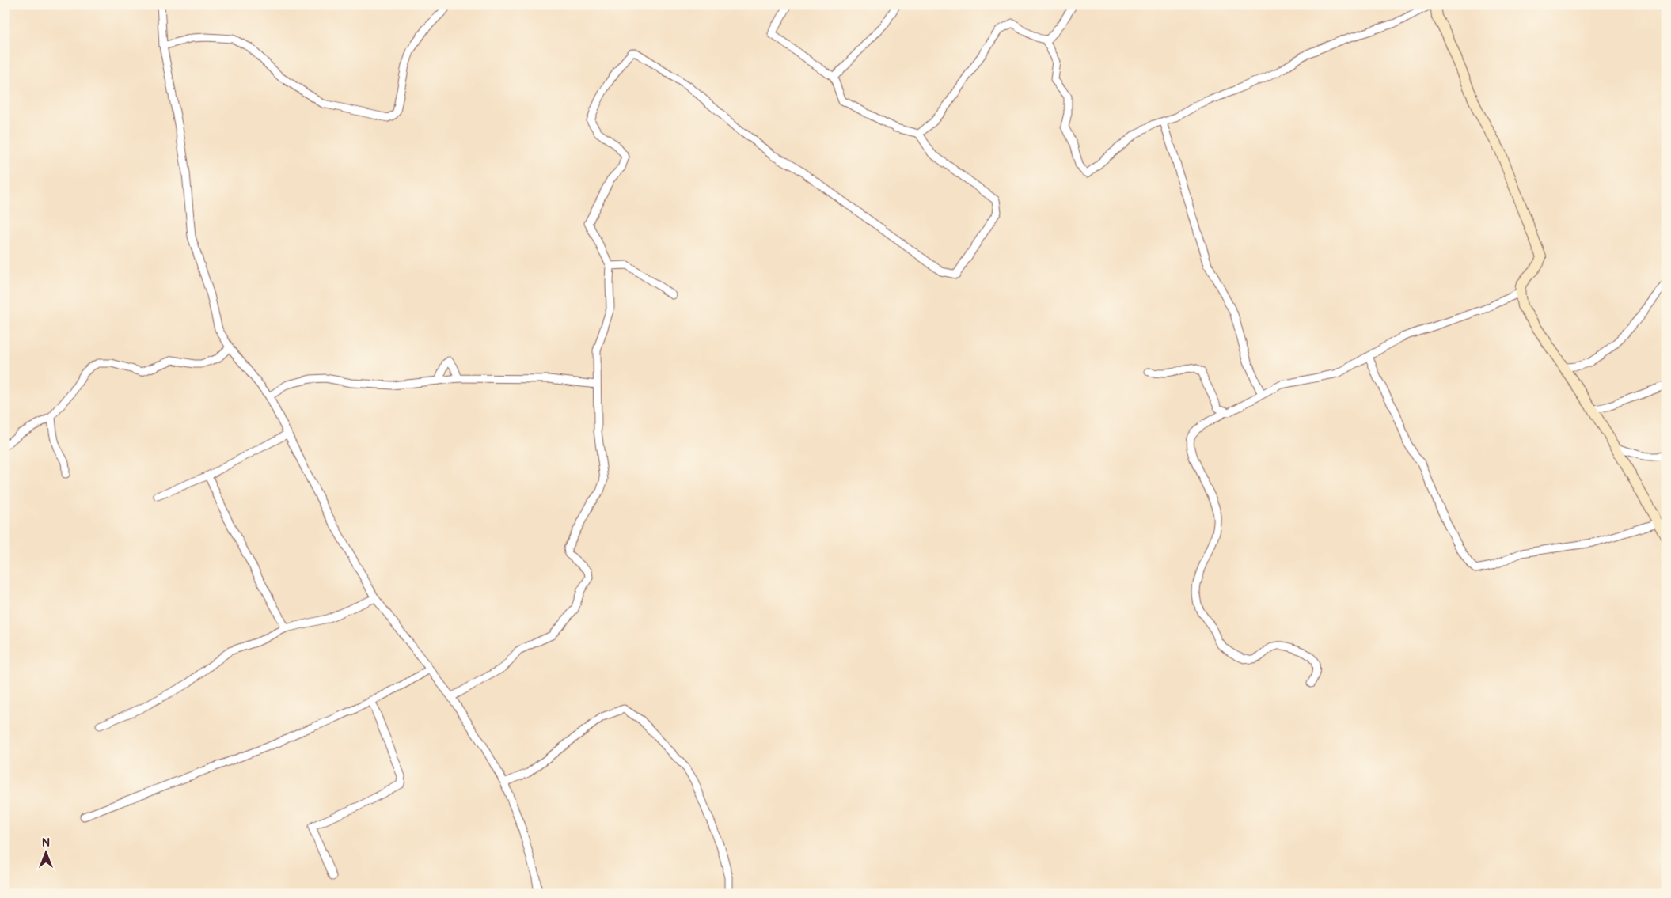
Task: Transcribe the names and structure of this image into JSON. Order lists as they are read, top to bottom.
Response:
{
  "north": "top"
}
